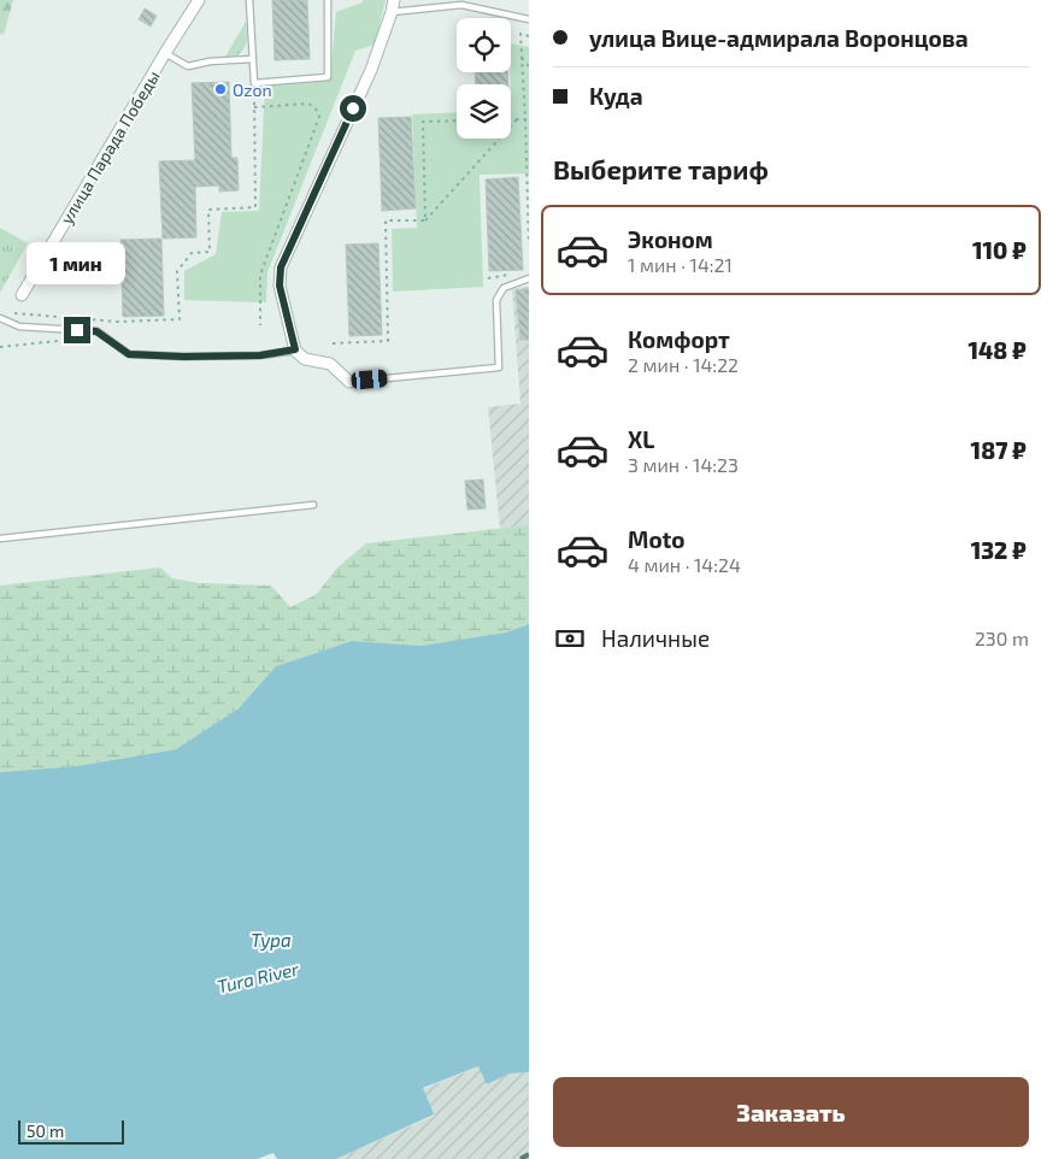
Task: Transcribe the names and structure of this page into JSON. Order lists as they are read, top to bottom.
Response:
{
  "streets": {
    "street": ["улица Парада Победы"]
  },
  "water": ["Тура", "Tura River"],
  "places": ["Ozon"],
  "scale_bar": "50 m",
  "page": {
    "banner": ["улица Вице-адмирала Воронцова", "Куда"],
    "heading": "Выберите тариф",
    "list": [
      {
        "name": "Эконом",
        "note": "1 мин · 14:21",
        "value": "110 ₽"
      },
      {
        "name": "Комфорт",
        "note": "2 мин · 14:22",
        "value": "148 ₽"
      },
      {
        "name": "XL",
        "note": "3 мин · 14:23",
        "value": "187 ₽"
      },
      {
        "name": "Moto",
        "note": "4 мин · 14:24",
        "value": "132 ₽"
      }
    ],
    "bubble": "1 мин",
    "pay": ["Наличные", "230 m"],
    "buttons": "Заказать",
    "scale": "50 m"
  }
}
